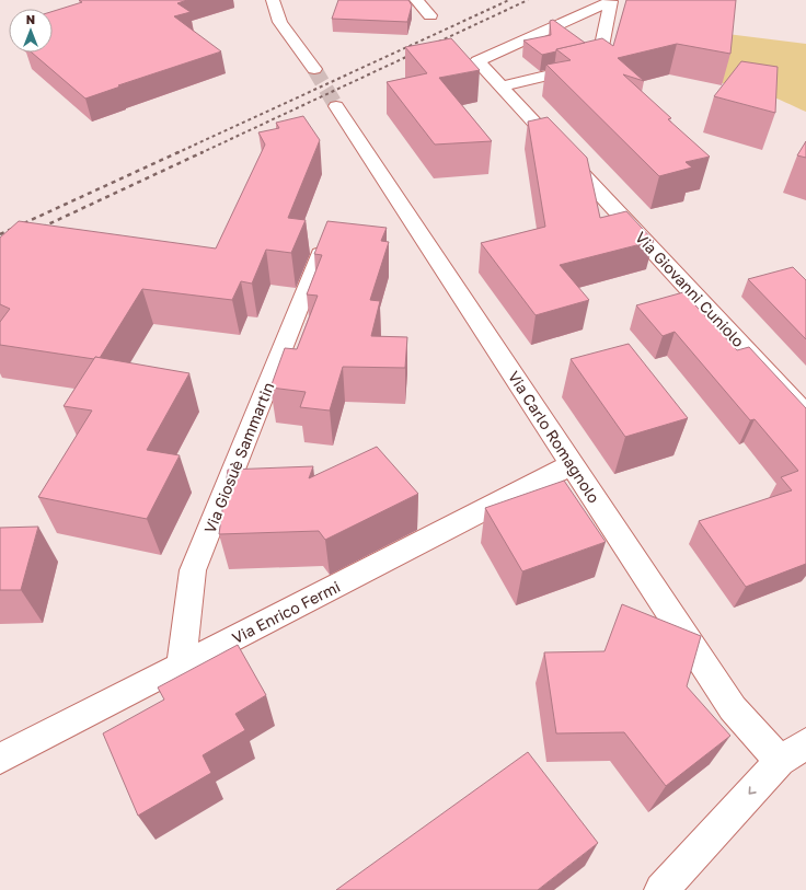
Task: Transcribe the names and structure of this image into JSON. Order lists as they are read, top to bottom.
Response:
{
  "streets": {
    "street": [
      "Via Giovanni Cuniolo",
      "Via Carlo Romagnolo",
      "Via Giosuè Sammartin",
      "Via Enrico Fermi"
    ]
  },
  "crossings": [
    ["Via Carlo Romagnolo", "Via Enrico Fermi"],
    ["Via Giosuè Sammartin", "Via Enrico Fermi"]
  ],
  "north": "top"
}
